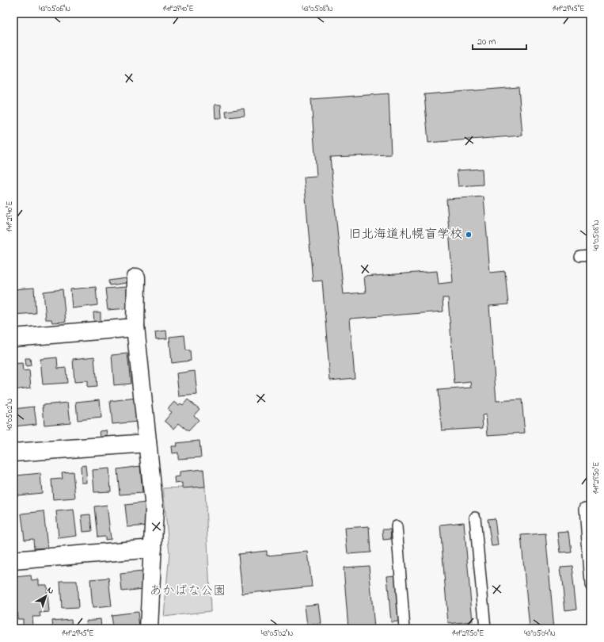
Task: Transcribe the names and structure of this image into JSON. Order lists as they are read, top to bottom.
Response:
{
  "parks": ["あかばな公園"],
  "places": ["旧北海道札幌盲学校"],
  "scale_bar": "20 m",
  "north": "top right",
  "coordinates": [
    "43°05'06\"N",
    "141°29'40\"E",
    "43°05'08\"N",
    "141°29'45\"E",
    "43°05'02\"N",
    "141°29'50\"E",
    "43°05'04\"N"
  ]
}
